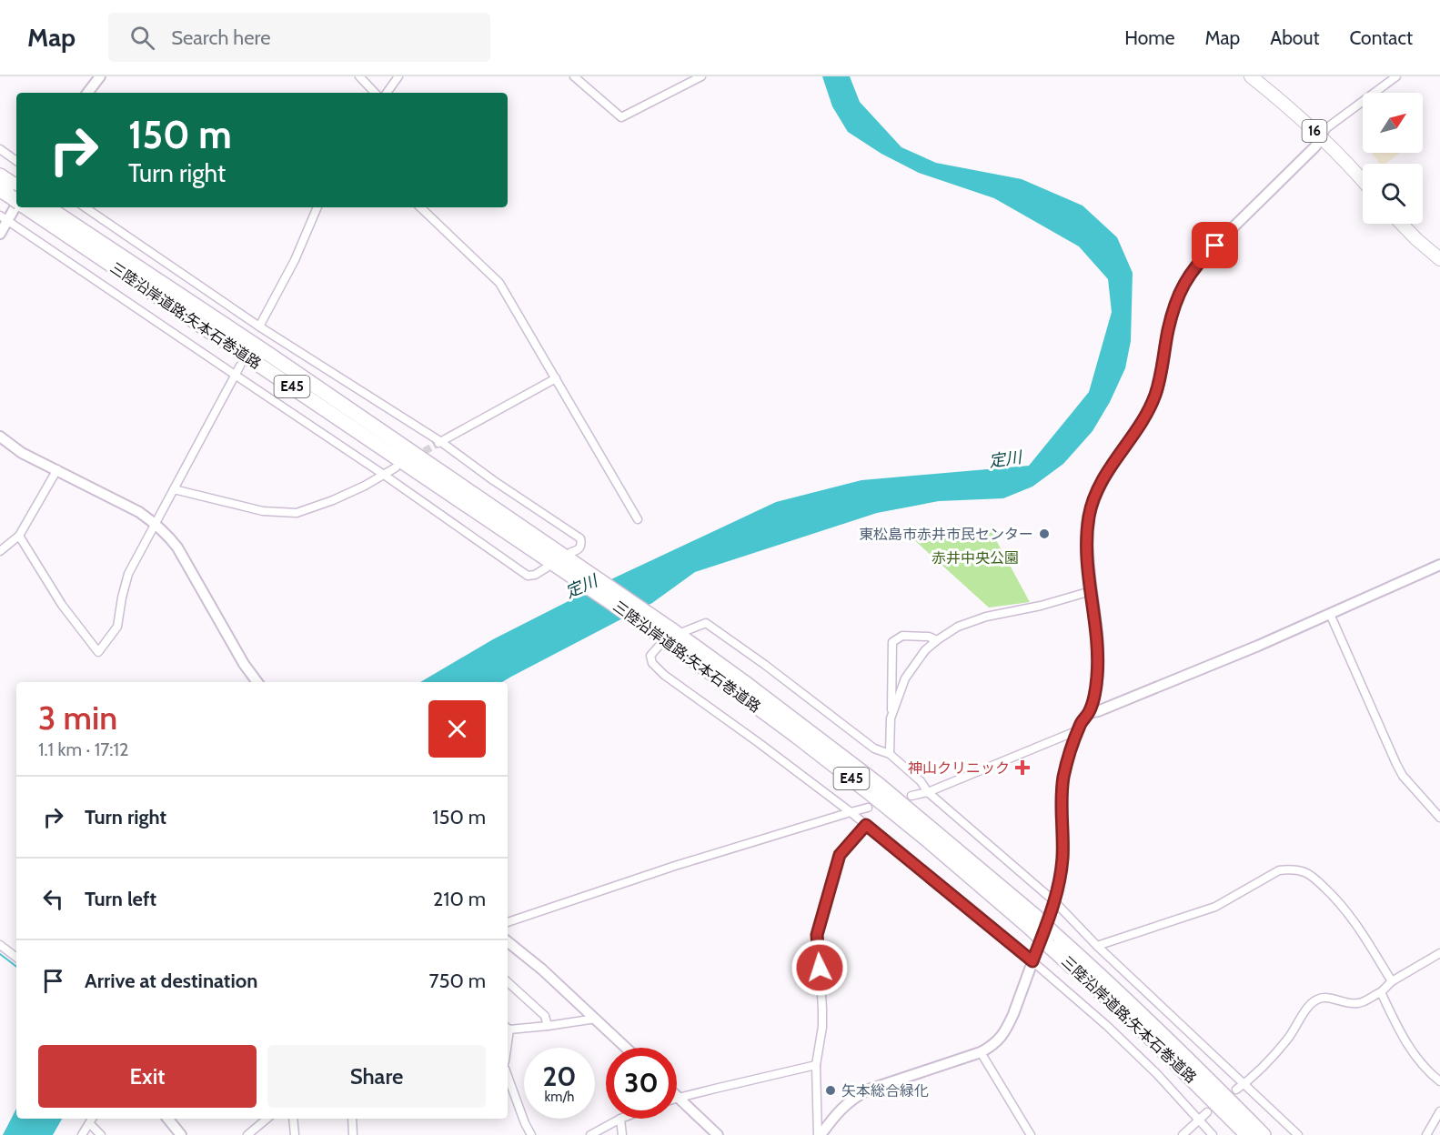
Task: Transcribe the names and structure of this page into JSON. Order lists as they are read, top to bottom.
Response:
{
  "streets": {
    "highway": ["三陸沿岸道路;矢本石巻道路", "E45"],
    "main road": ["16"]
  },
  "water": ["定川"],
  "parks": ["赤井中央公園"],
  "places": {
    "other": ["東松島市赤井市民センター", "矢本総合緑化"],
    "health": ["神山クリニック"]
  },
  "north": "top right",
  "page": {
    "header": "Map",
    "search": "Search here",
    "nav": [
      "Home",
      "Map",
      "About",
      "Contact"
    ],
    "turn": ["150 m", "Turn right"],
    "heading": ["3 min", "1.1 km · 17:12"],
    "list": [
      {
        "name": "Turn right",
        "value": "150 m"
      },
      {
        "name": "Turn left",
        "value": "210 m"
      },
      {
        "name": "Arrive at destination",
        "value": "750 m"
      }
    ],
    "buttons": ["Exit", "Share"],
    "speed": "20 km/h",
    "limit": "30"
  }
}
